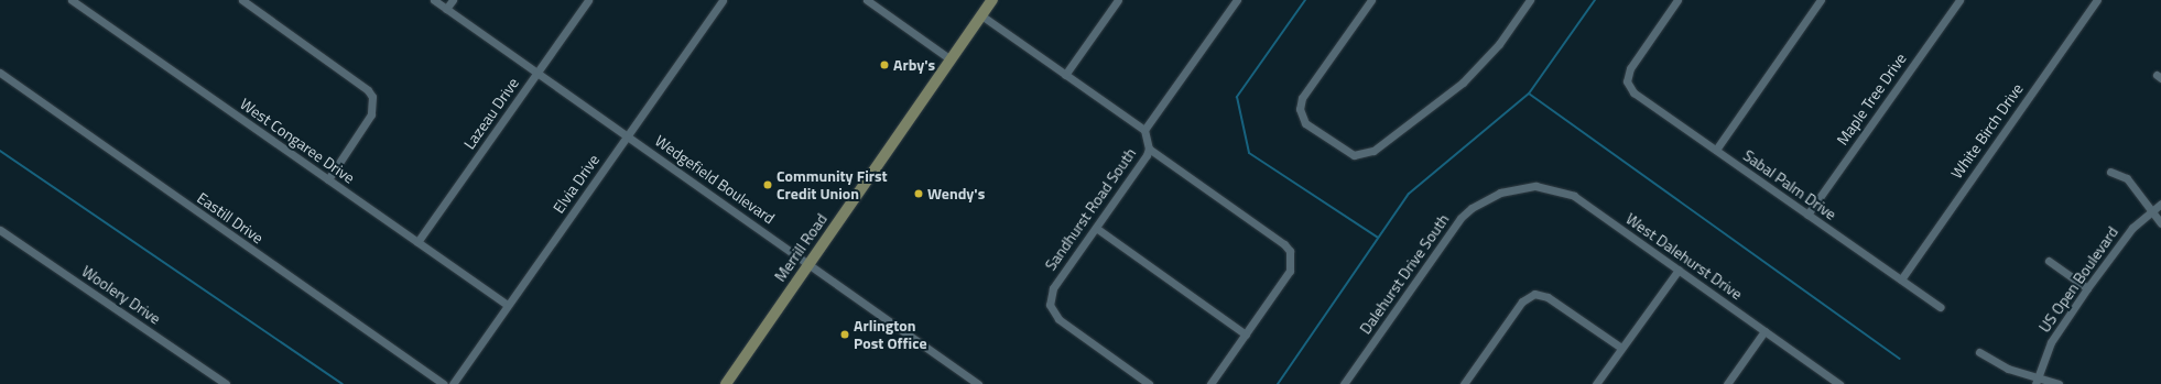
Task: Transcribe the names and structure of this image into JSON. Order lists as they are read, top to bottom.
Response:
{
  "streets": {
    "main road": ["Merrill Road"],
    "street": [
      "Maple Tree Drive",
      "Lazeau Drive",
      "White Birch Drive",
      "West Congaree Drive",
      "Wedgefield Boulevard",
      "Elvia Drive",
      "Sabal Palm Drive",
      "Sandhurst Road South",
      "Eastill Drive",
      "West Dalehurst Drive",
      "Dalehurst Drive South",
      "US Open Boulevard",
      "Woolery Drive"
    ]
  },
  "crossings": [
    ["Maple Tree Drive", "Sabal Palm Drive"],
    ["Lazeau Drive", "West Congaree Drive"],
    ["Lazeau Drive", "Wedgefield Boulevard"],
    ["White Birch Drive", "Sabal Palm Drive"],
    ["West Congaree Drive", "Elvia Drive"],
    ["Wedgefield Boulevard", "Elvia Drive"],
    ["Wedgefield Boulevard", "Merrill Road"],
    ["West Dalehurst Drive", "Dalehurst Drive South"]
  ],
  "places": [
    "Arby's",
    "Community First Credit Union",
    "Wendy's",
    "Arlington Post Office"
  ]
}
